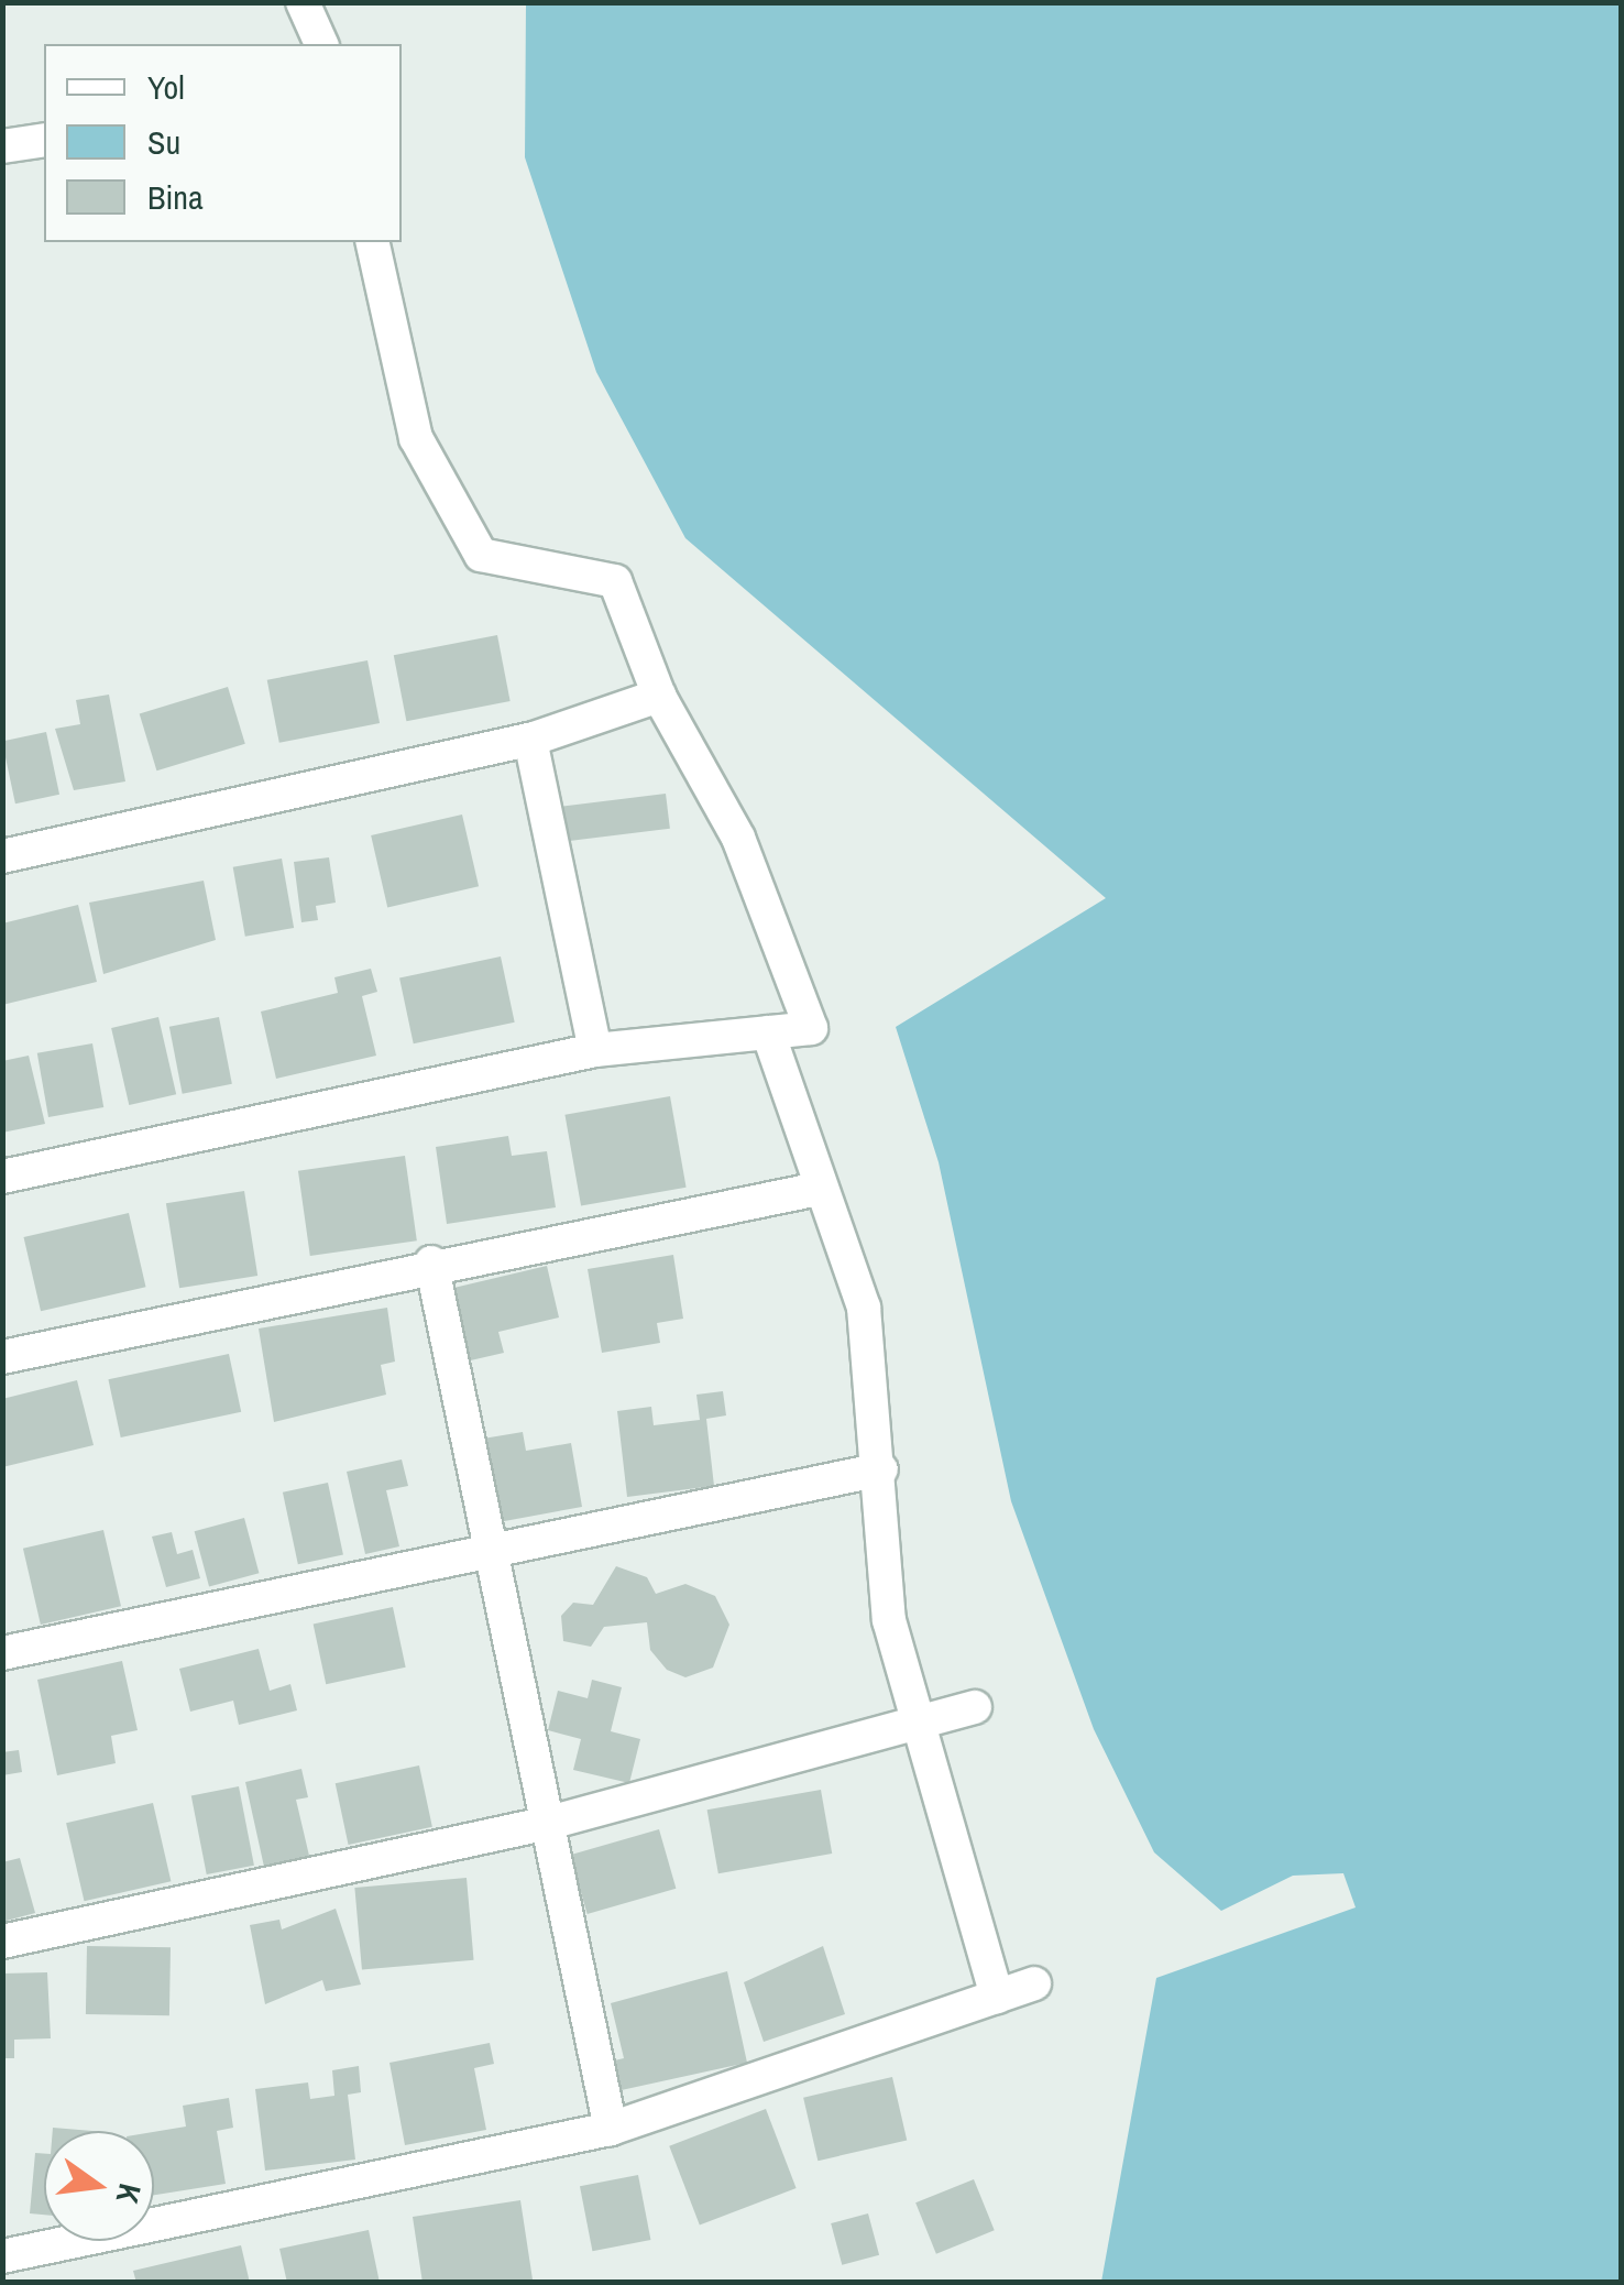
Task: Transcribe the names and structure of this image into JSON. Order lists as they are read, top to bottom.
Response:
{
  "legend": ["Yol", "Su", "Bina"],
  "north": "right"
}
